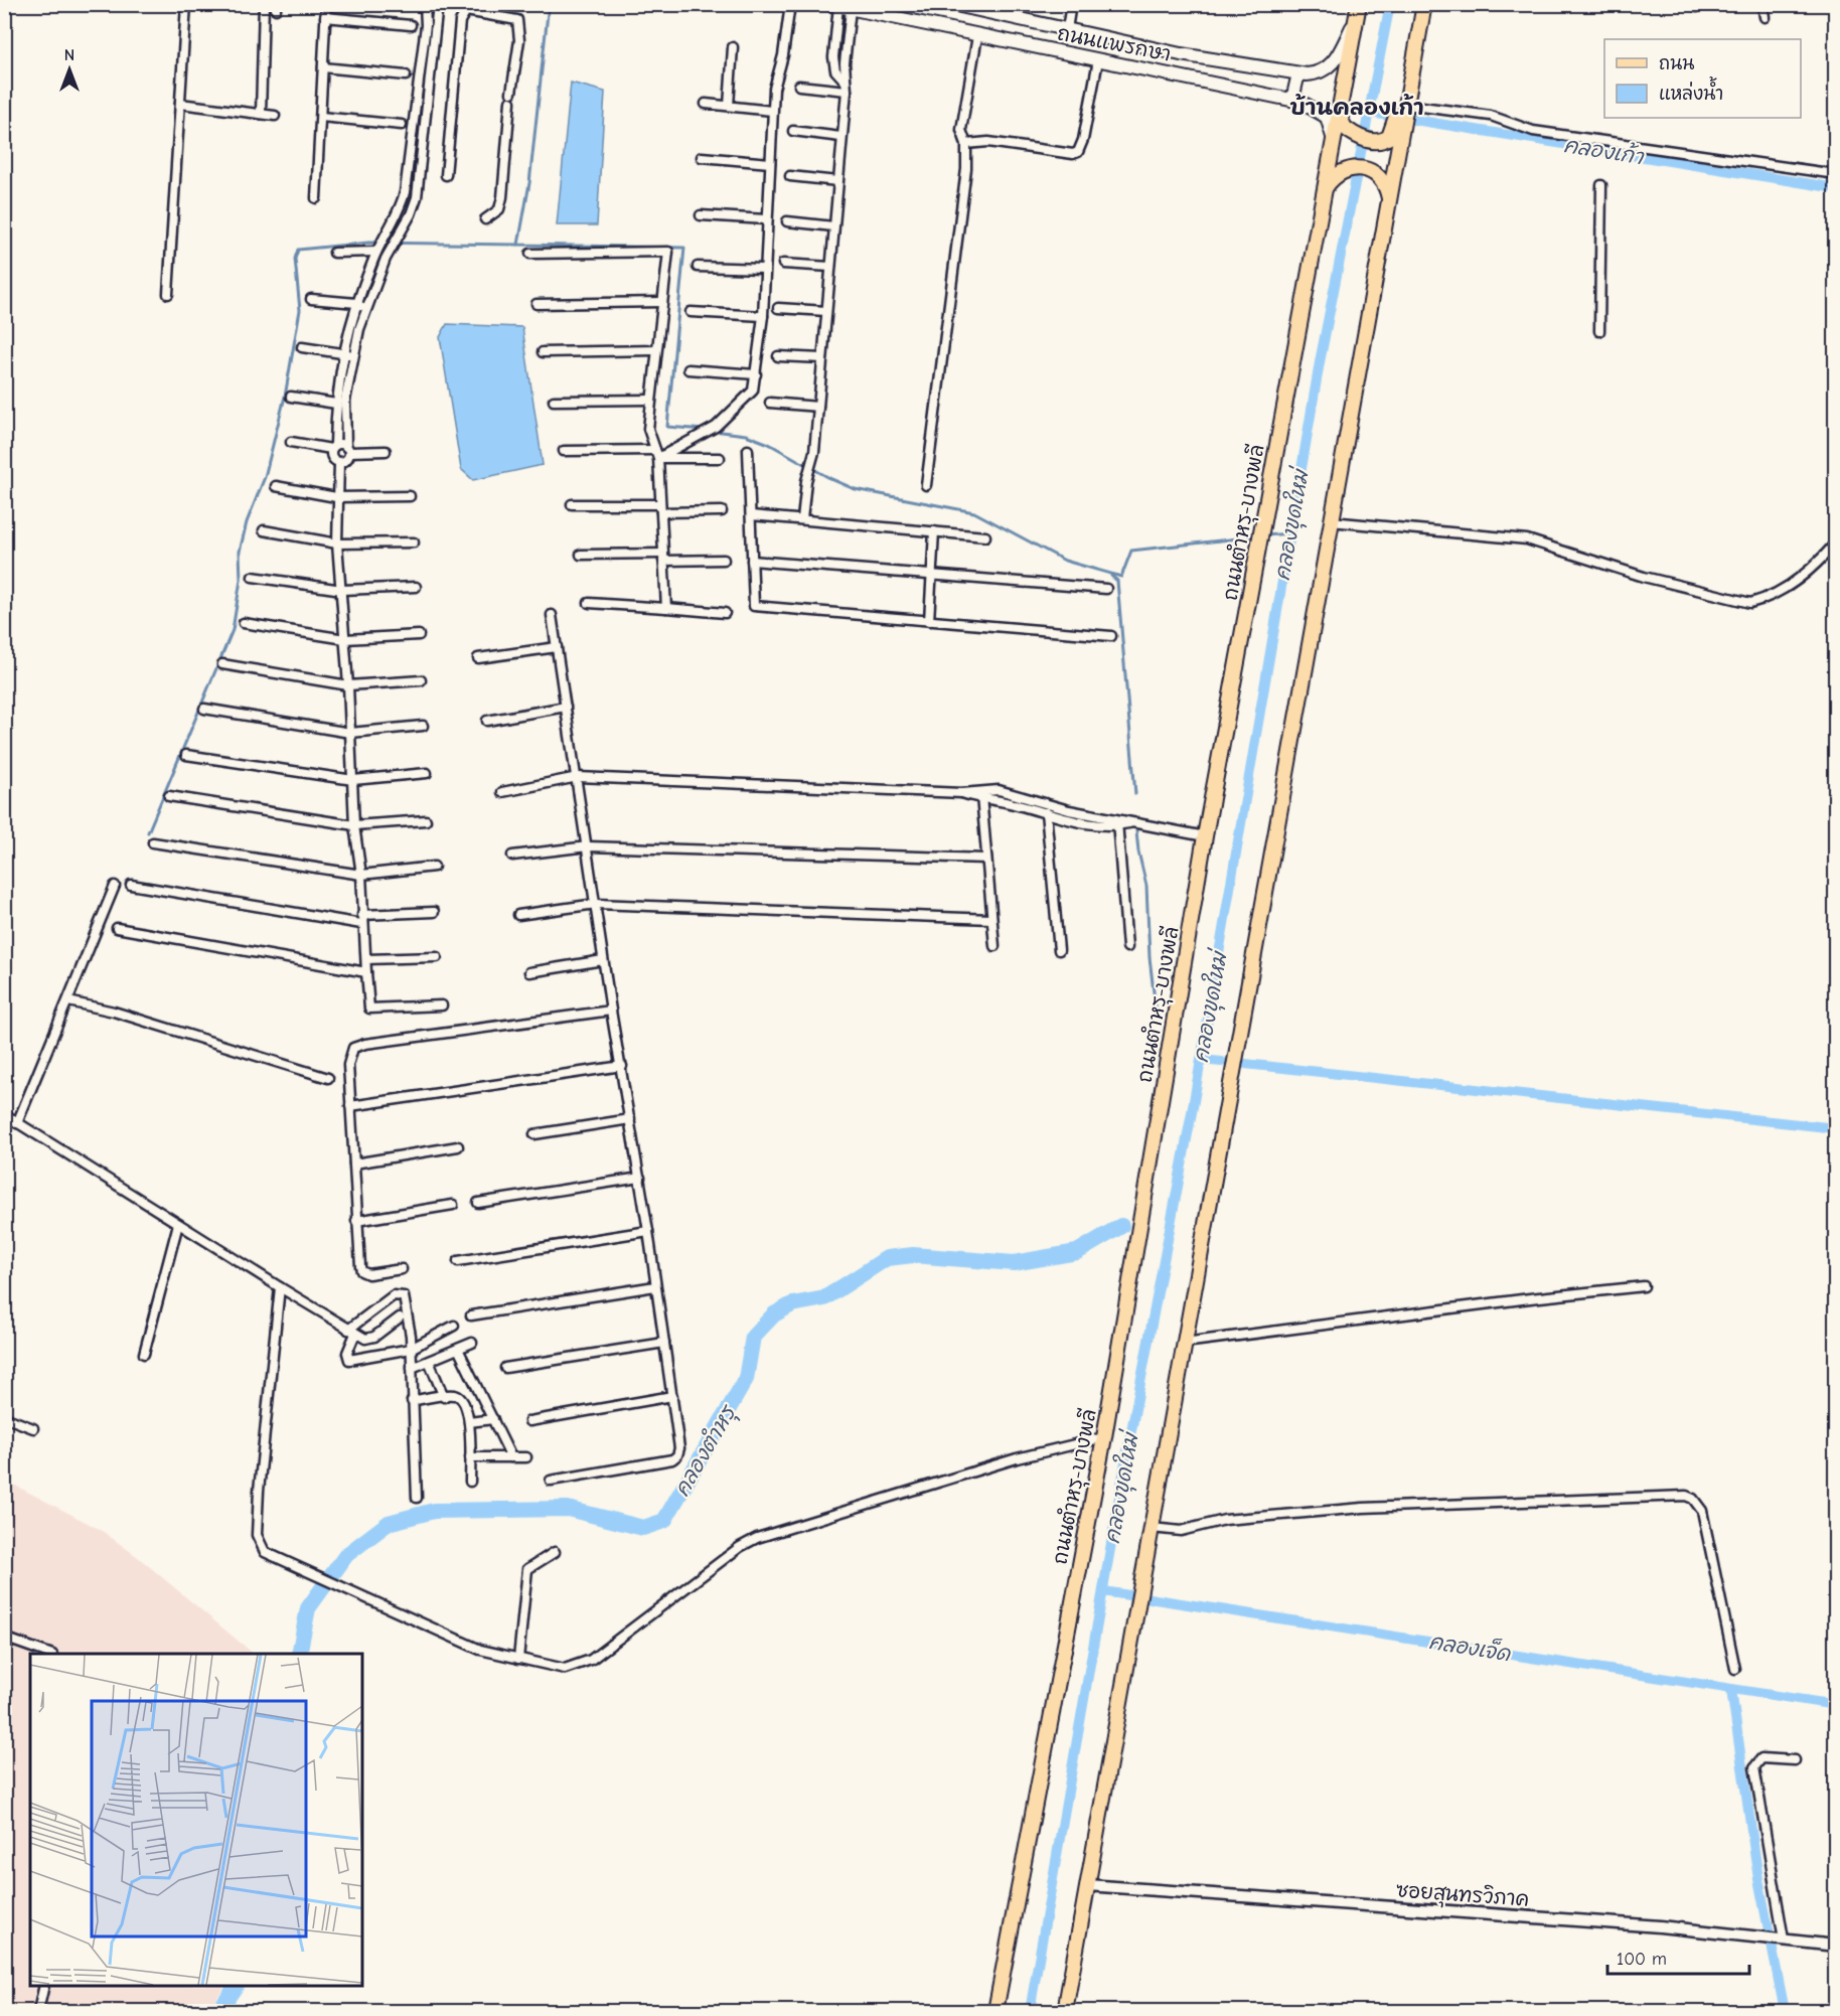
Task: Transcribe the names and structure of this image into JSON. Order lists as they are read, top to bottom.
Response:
{
  "streets": {
    "main road": ["ถนนแพรกษา", "ถนนตำหรุ-บางพลี"],
    "street": ["ซอยสุนทรวิภาค"]
  },
  "crossings": [
    ["ถนนแพรกษา", "ถนนตำหรุ-บางพลี"]
  ],
  "districts": ["บ้านคลองเก้า"],
  "water": [
    "คลองเก้า",
    "คลองขุดใหม่",
    "คลองตำหรุ",
    "คลองเจ็ด"
  ],
  "legend": ["ถนน", "แหล่งน้ำ"],
  "scale_bar": "100 m",
  "north": "top"
}
